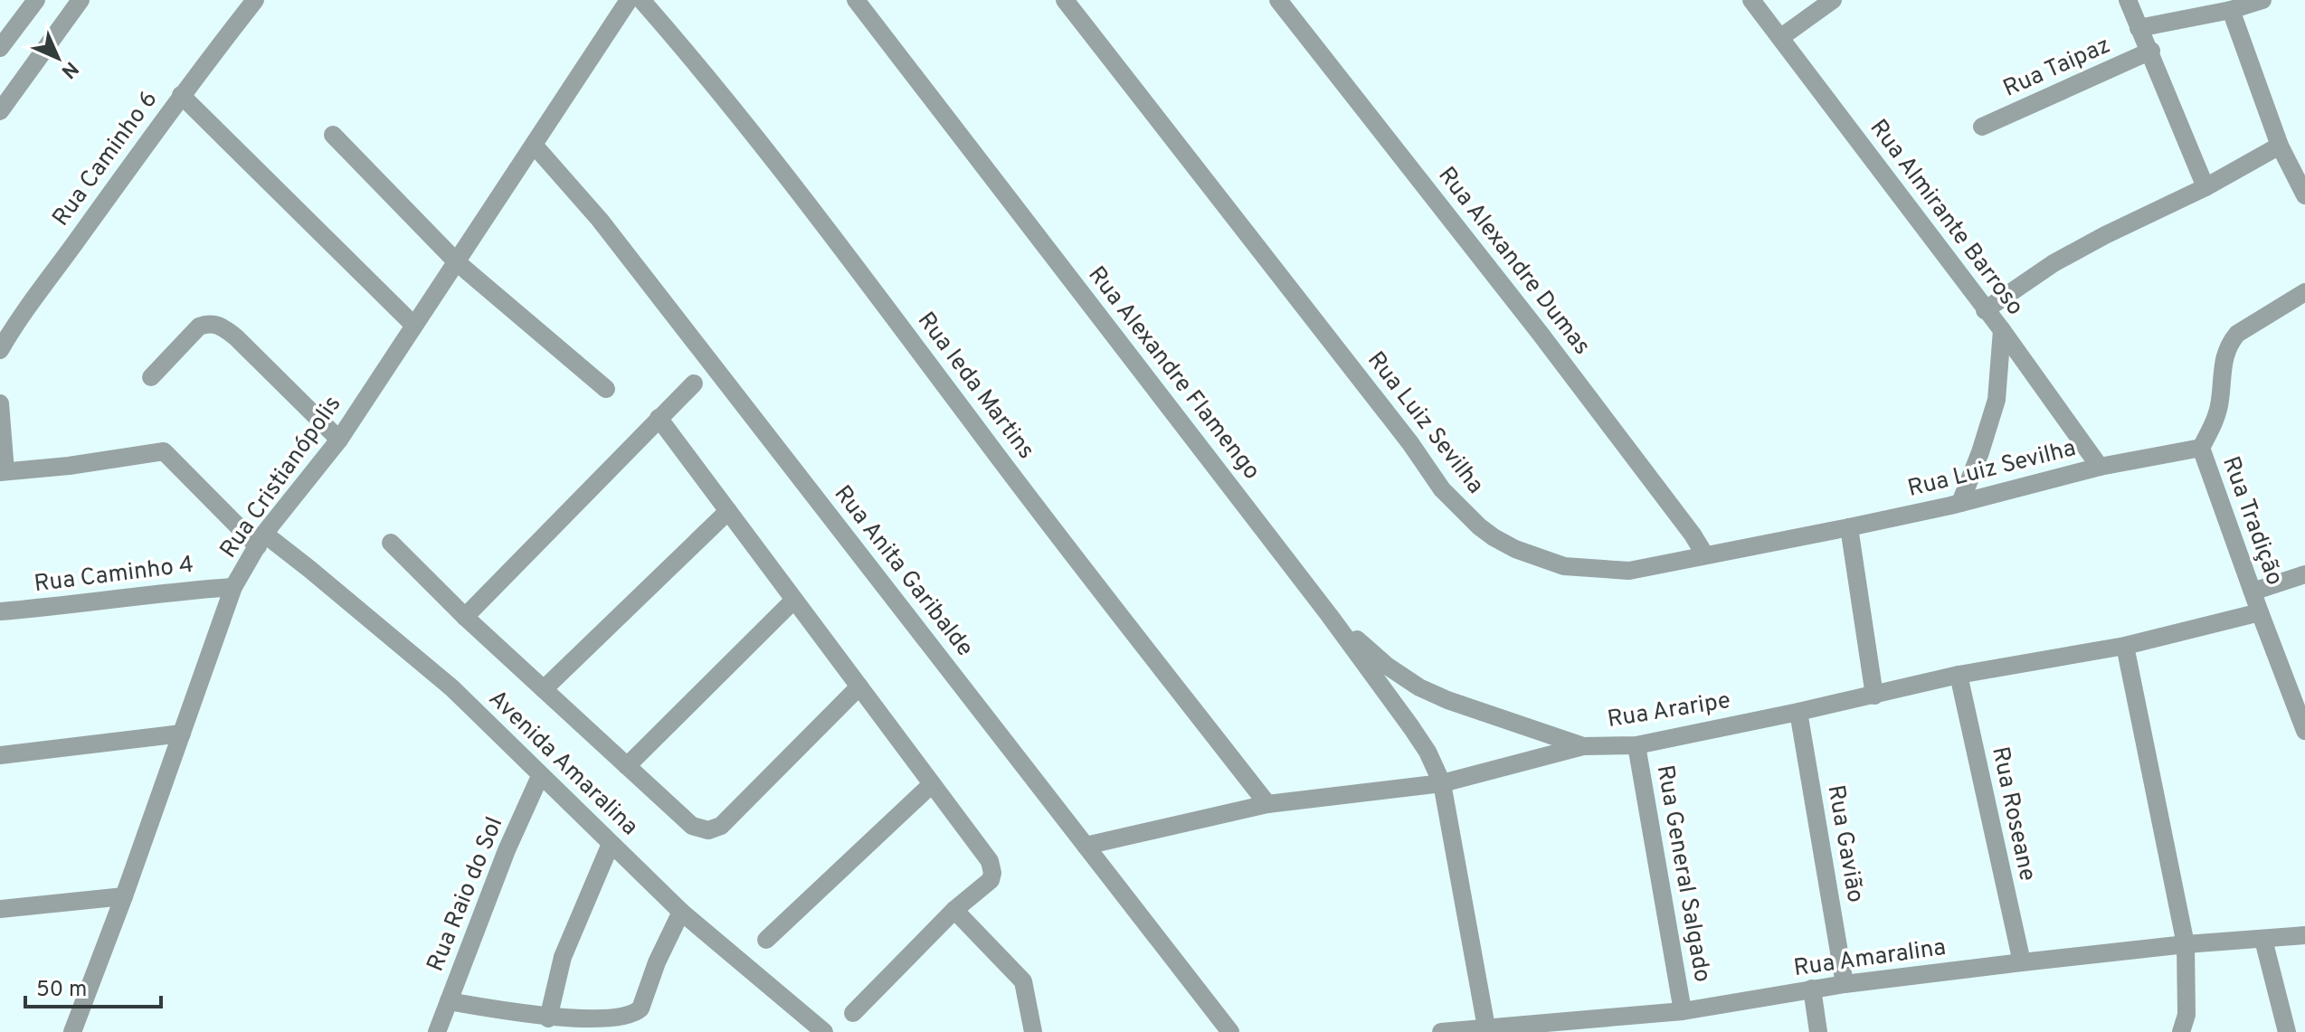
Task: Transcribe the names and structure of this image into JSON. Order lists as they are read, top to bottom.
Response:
{
  "streets": {
    "street": [
      "Rua Taipaz",
      "Rua Caminho 6",
      "Rua Almirante Barroso",
      "Rua Alexandre Dumas",
      "Rua Alexandre Flamengo",
      "Rua Ieda Martins",
      "Rua Luiz Sevilha",
      "Rua Cristianópolis",
      "Rua Tradição",
      "Rua Anita Garibalde",
      "Rua Caminho 4",
      "Rua Araripe",
      "Avenida Amaralina",
      "Rua Roseane",
      "Rua Gavião",
      "Rua General Salgado",
      "Rua Raio do Sol",
      "Rua Amaralina"
    ]
  },
  "crossings": [
    ["Rua Almirante Barroso", "Rua Luiz Sevilha"],
    ["Rua Alexandre Dumas", "Rua Luiz Sevilha"],
    ["Rua Alexandre Flamengo", "Rua Araripe"],
    ["Rua Alexandre Flamengo", "Rua Amaralina"],
    ["Rua Ieda Martins", "Rua Araripe"],
    ["Rua Luiz Sevilha", "Rua Tradição"],
    ["Rua Cristianópolis", "Rua Anita Garibalde"],
    ["Rua Cristianópolis", "Rua Caminho 4"],
    ["Rua Cristianópolis", "Avenida Amaralina"],
    ["Rua Tradição", "Rua Araripe"],
    ["Rua Anita Garibalde", "Rua Araripe"],
    ["Rua Araripe", "Rua Roseane"],
    ["Rua Araripe", "Rua Gavião"],
    ["Rua Araripe", "Rua General Salgado"],
    ["Avenida Amaralina", "Rua Raio do Sol"],
    ["Rua Roseane", "Rua Amaralina"],
    ["Rua Gavião", "Rua Amaralina"],
    ["Rua General Salgado", "Rua Amaralina"]
  ],
  "scale_bar": "50 m",
  "north": "bottom right"
}
